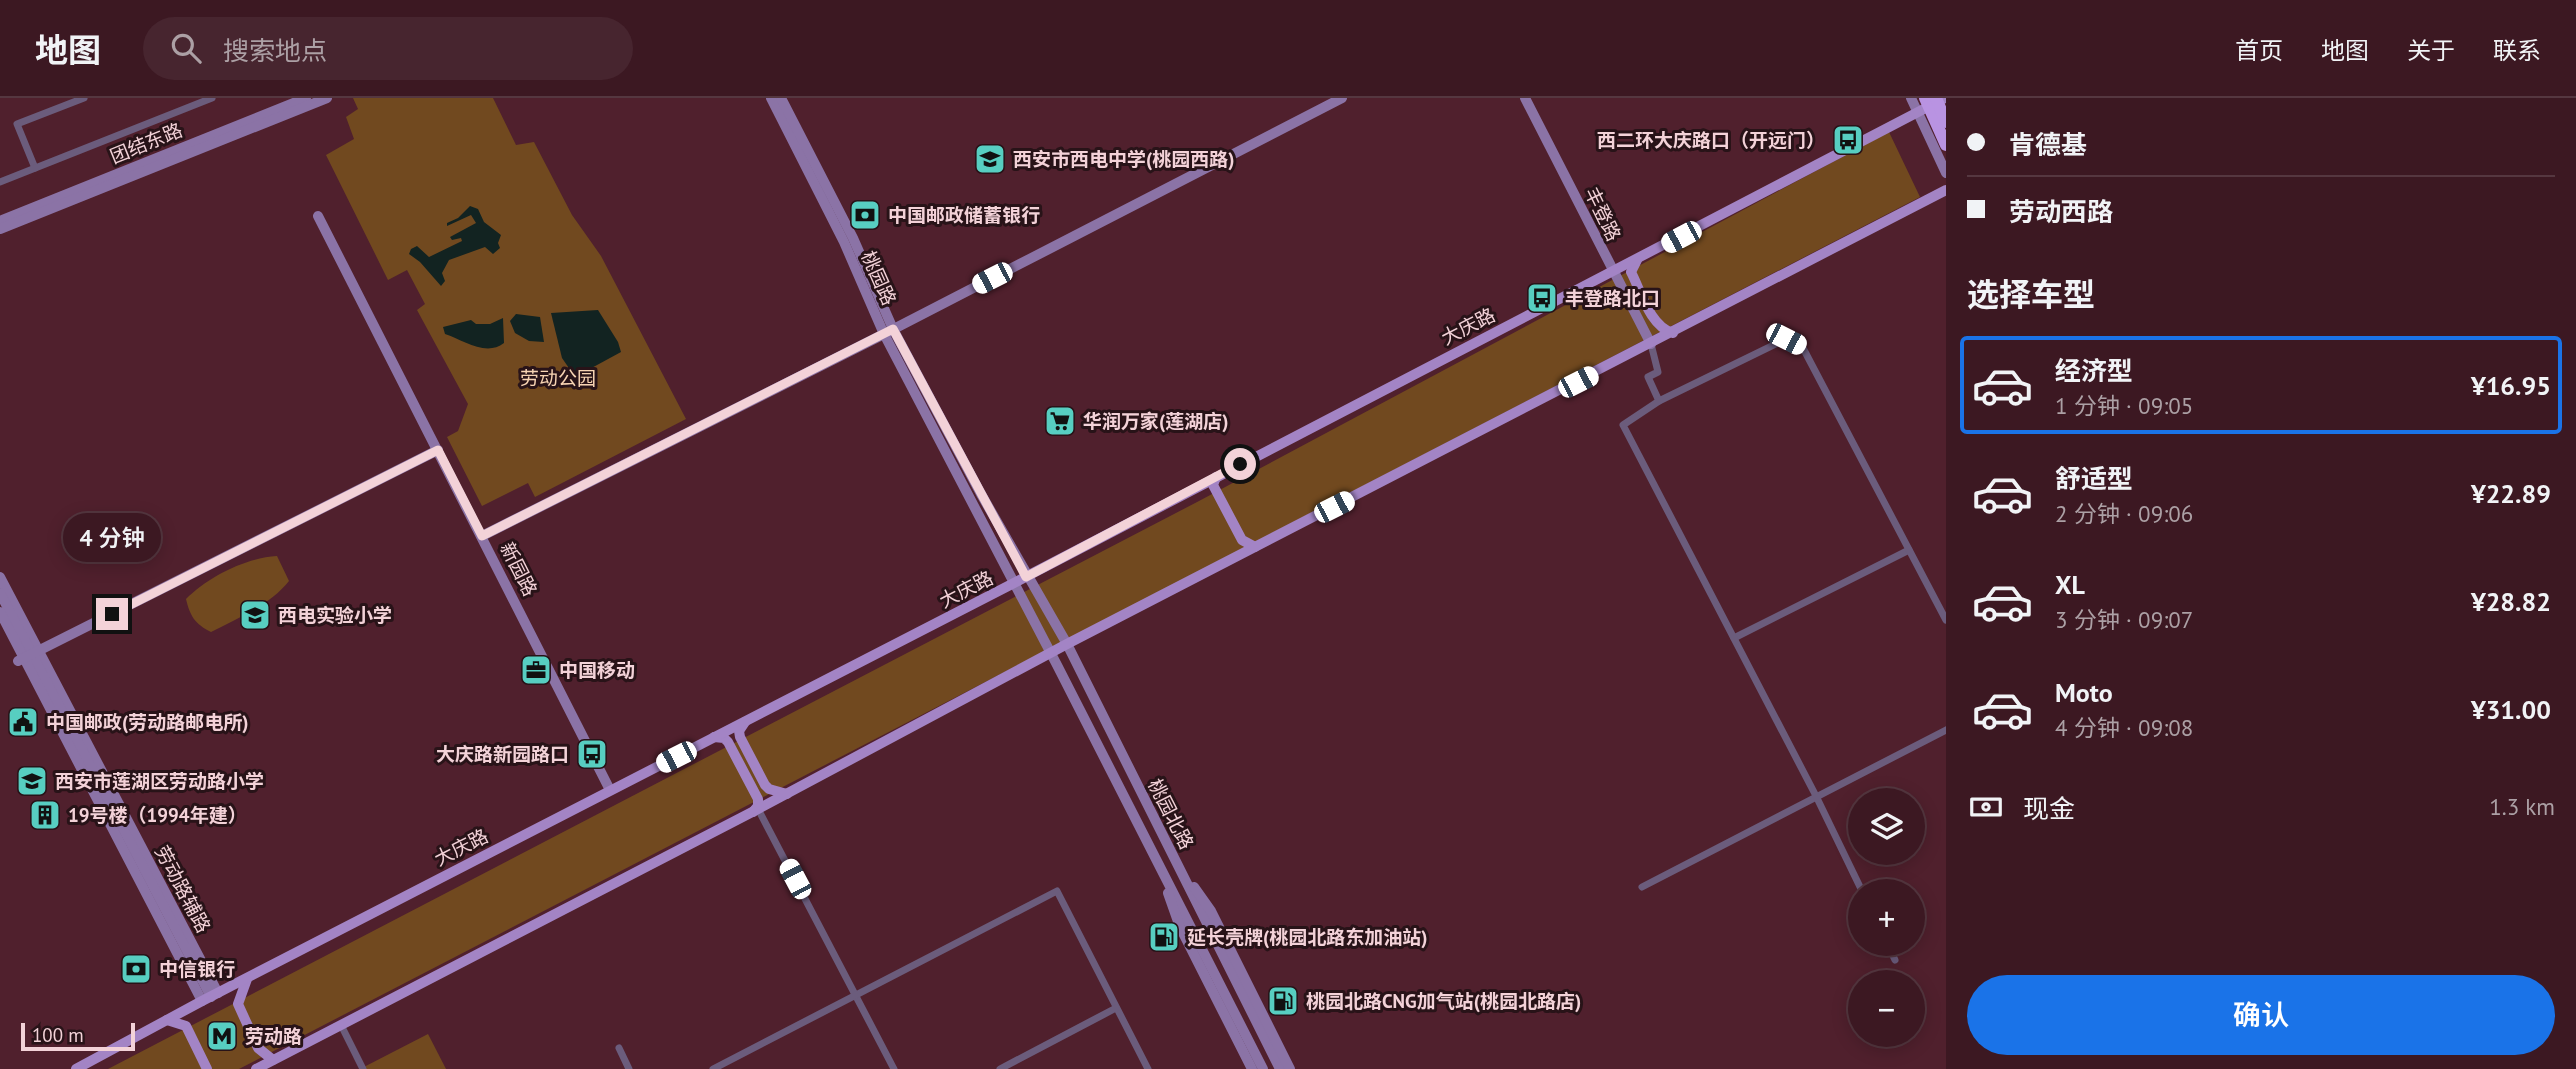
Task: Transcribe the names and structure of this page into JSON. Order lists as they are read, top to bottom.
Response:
{
  "streets": {
    "main road": ["大庆路"],
    "street": [
      "团结东路",
      "丰登路",
      "桃园路",
      "新园路",
      "桃园北路",
      "劳动路辅路"
    ]
  },
  "crossings": [
    ["丰登路", "大庆路"],
    ["桃园路", "大庆路"],
    ["桃园路", "桃园北路"],
    ["大庆路", "新园路"],
    ["大庆路", "桃园北路"],
    ["大庆路", "劳动路辅路"]
  ],
  "parks": ["劳动公园"],
  "places": {
    "bus stop": ["西二环大庆路口（开远门）", "丰登路北口", "大庆路新园路口"],
    "school or university": ["西安市西电中学(桃园西路)", "西电实验小学", "西安市莲湖区劳动路小学"],
    "bank": ["中国邮政储蓄银行", "中信银行"],
    "supermarket": ["华润万家(莲湖店)"],
    "office": ["中国移动"],
    "public building": ["中国邮政(劳动路邮电所)"],
    "building": ["19号楼（1994年建）"],
    "fuel station": ["延长壳牌(桃园北路东加油站)", "桃园北路CNG加气站(桃园北路店)"],
    "metro station": ["劳动路"]
  },
  "scale_bar": "100 m",
  "page": {
    "header": "地图",
    "search": "搜索地点",
    "nav": [
      "首页",
      "地图",
      "关于",
      "联系"
    ],
    "banner": ["肯德基", "劳动西路"],
    "heading": "选择车型",
    "list": [
      {
        "name": "经济型",
        "note": "1 分钟 · 09:05",
        "value": "¥16.95"
      },
      {
        "name": "舒适型",
        "note": "2 分钟 · 09:06",
        "value": "¥22.89"
      },
      {
        "name": "XL",
        "note": "3 分钟 · 09:07",
        "value": "¥28.82"
      },
      {
        "name": "Moto",
        "note": "4 分钟 · 09:08",
        "value": "¥31.00"
      }
    ],
    "bubble": "4 分钟",
    "pay": ["现金", "1.3 km"],
    "map_buttons": ["+", "−"],
    "buttons": "确认",
    "scale": "100 m"
  }
}
